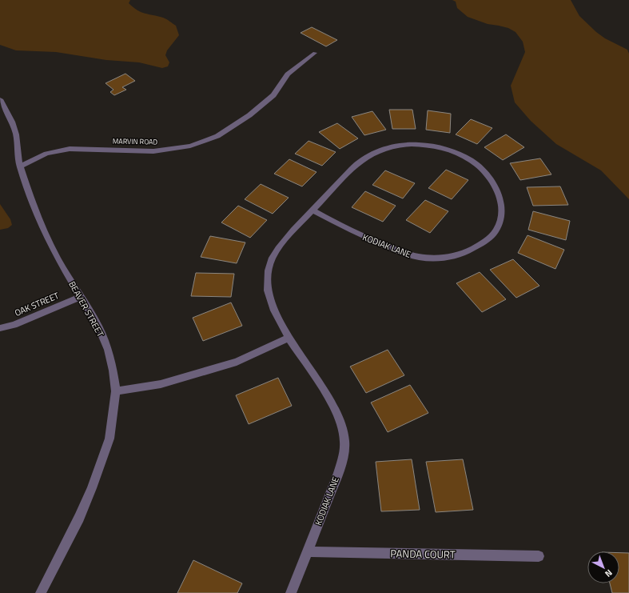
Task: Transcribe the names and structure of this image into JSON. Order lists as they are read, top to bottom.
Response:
{
  "streets": {
    "street": [
      "MARVIN ROAD",
      "KODIAK LANE",
      "OAK STREET",
      "BEAVER STREET",
      "PANDA COURT"
    ]
  },
  "crossings": [
    ["MARVIN ROAD", "BEAVER STREET"],
    ["KODIAK LANE", "PANDA COURT"],
    ["OAK STREET", "BEAVER STREET"]
  ],
  "north": "bottom right"
}
